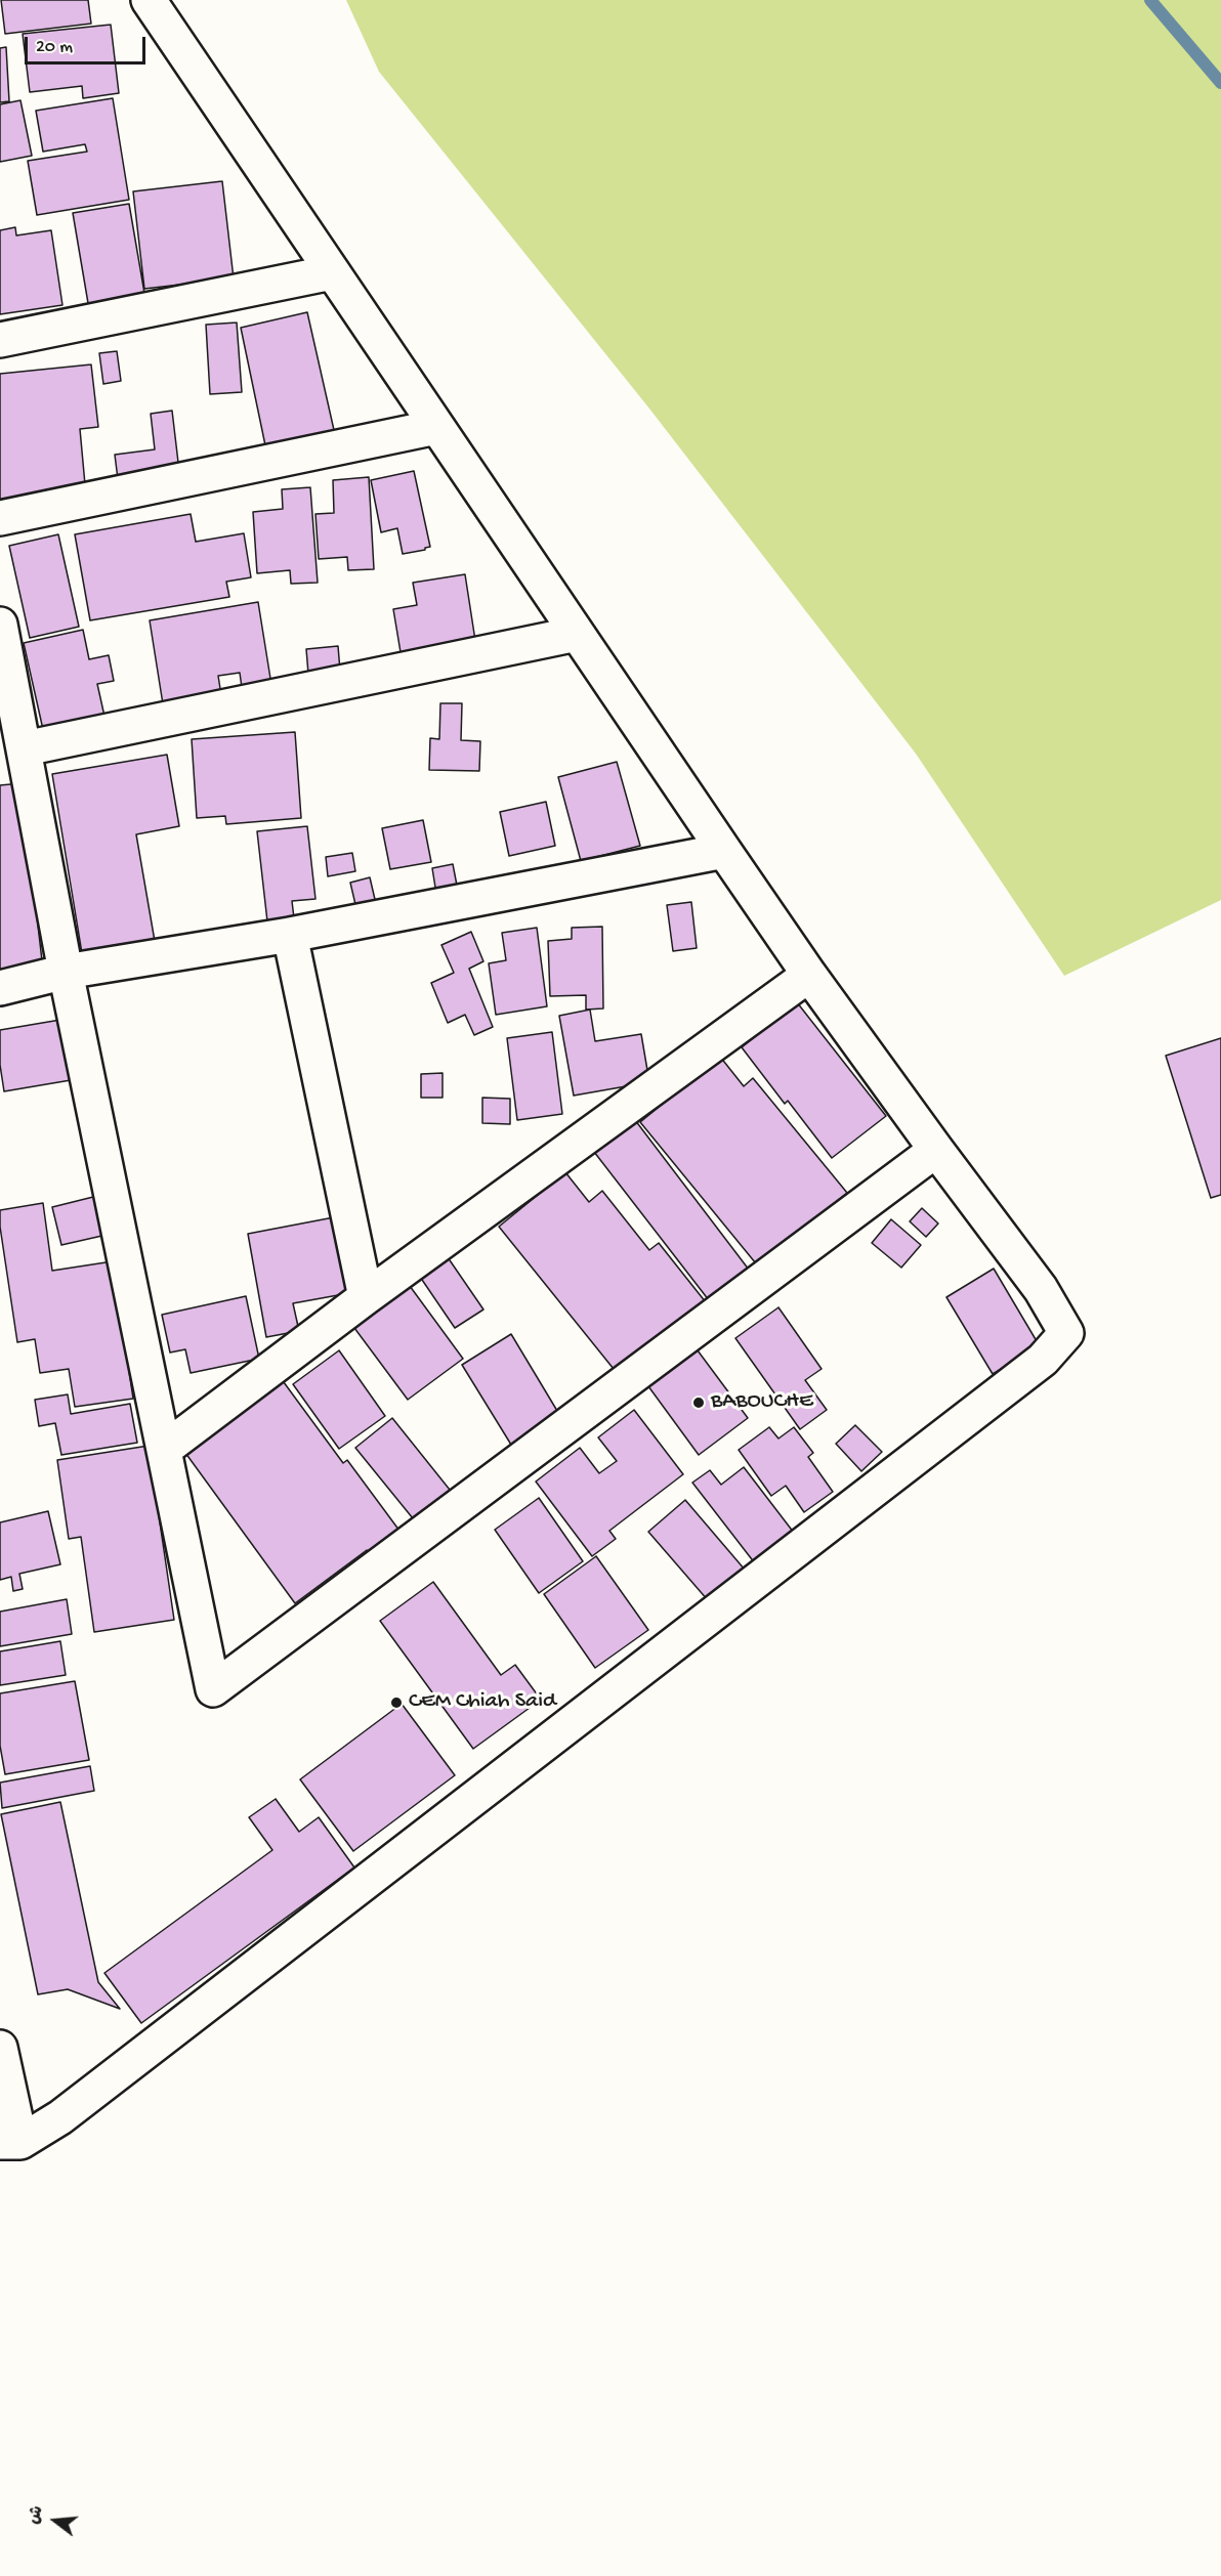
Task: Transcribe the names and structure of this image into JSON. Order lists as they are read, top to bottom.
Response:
{
  "places": ["BABOUCHE", "CEM Chiah Said"],
  "scale_bar": "20 m",
  "north": "left"
}
